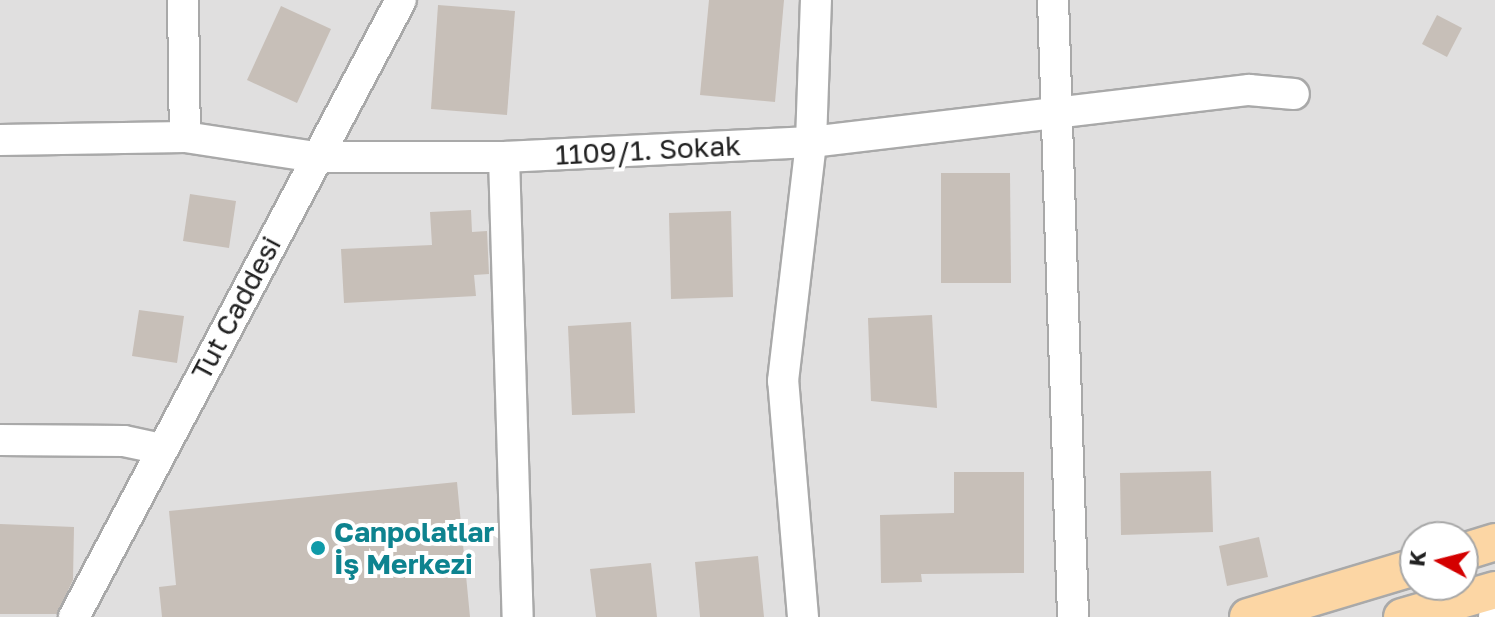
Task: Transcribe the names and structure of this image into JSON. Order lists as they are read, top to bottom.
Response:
{
  "streets": {
    "street": ["1109/1. Sokak", "Tut Caddesi"]
  },
  "crossings": [
    ["1109/1. Sokak", "Tut Caddesi"]
  ],
  "places": ["Canpolatlar İş Merkezi"],
  "north": "left"
}
